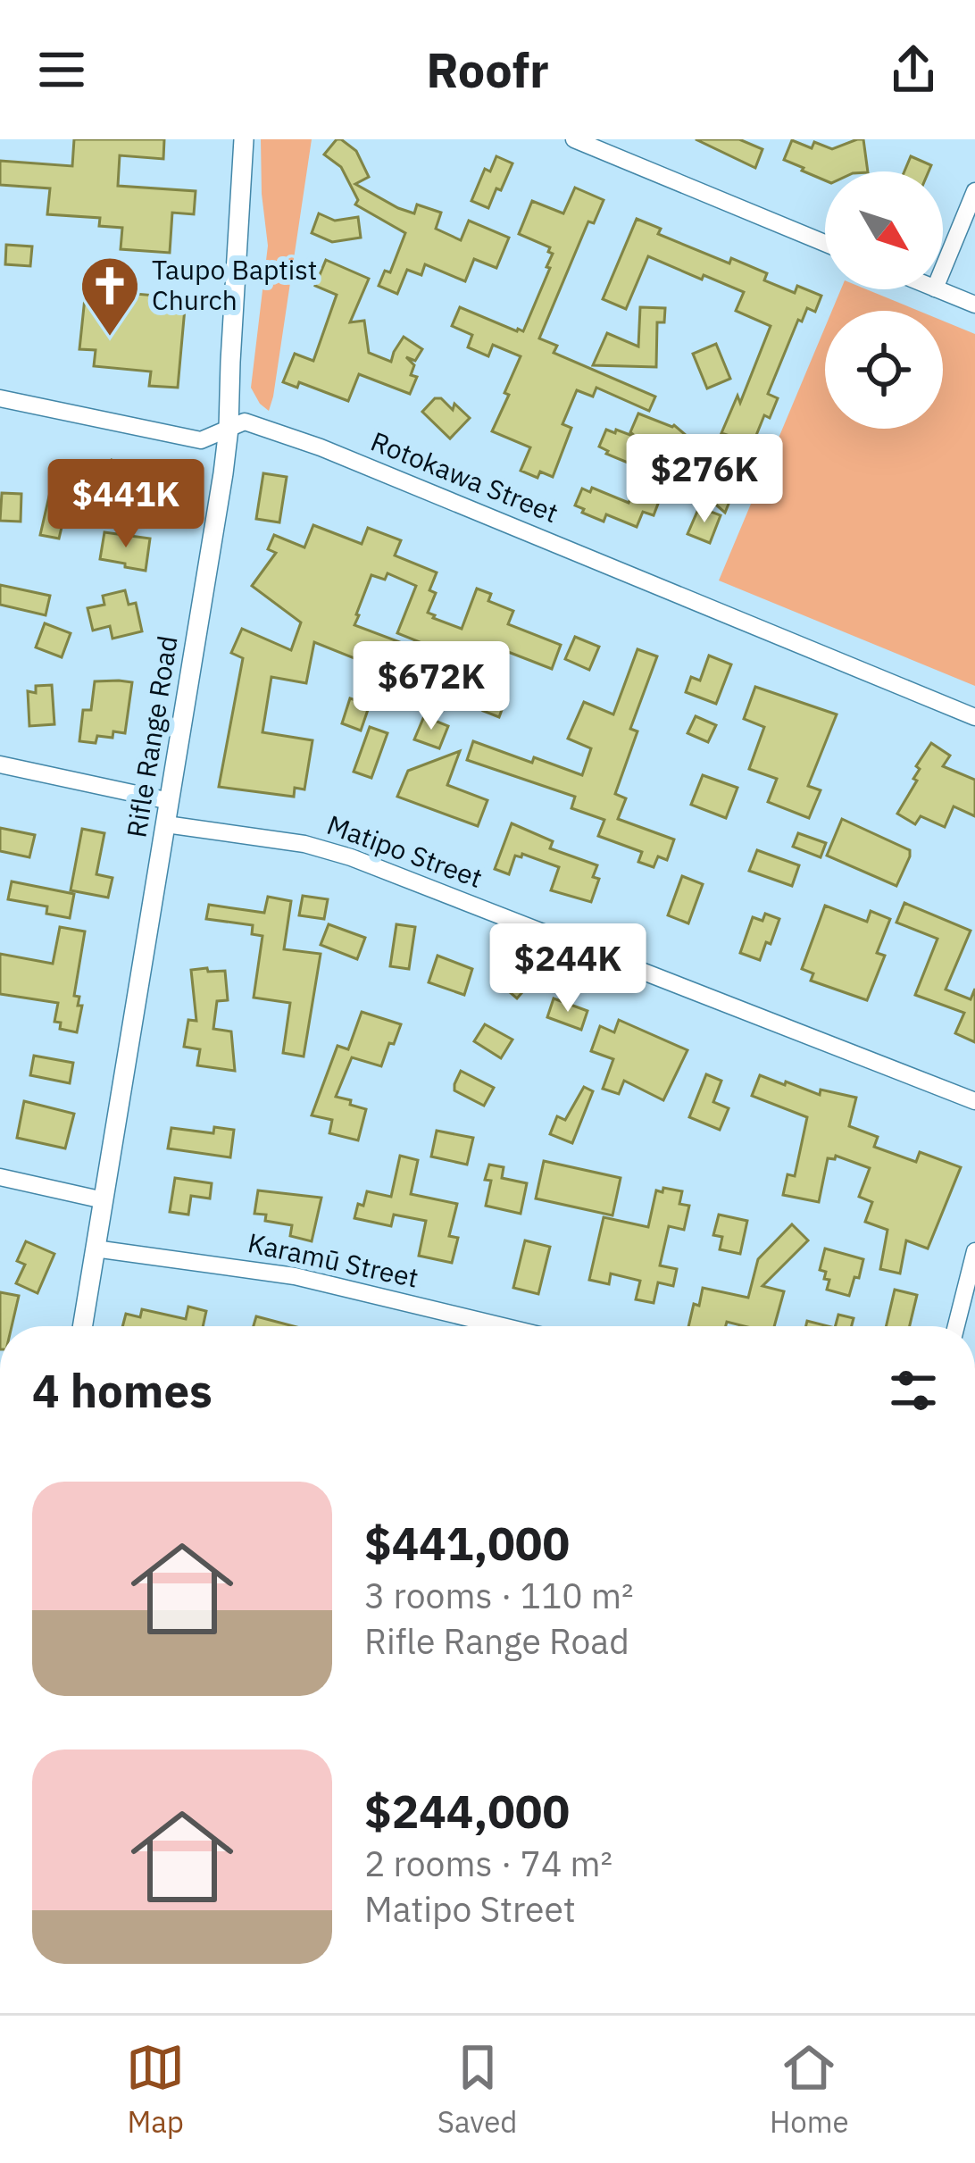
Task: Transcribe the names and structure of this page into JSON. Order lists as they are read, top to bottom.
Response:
{
  "streets": {
    "street": [
      "Rotokawa Street",
      "Rifle Range Road",
      "Matipo Street",
      "Karamū Street"
    ]
  },
  "crossings": [
    ["Rotokawa Street", "Rifle Range Road"],
    ["Rifle Range Road", "Matipo Street"],
    ["Rifle Range Road", "Karamū Street"]
  ],
  "places": {
    "church": ["Taupo Baptist Church"]
  },
  "north": "bottom right",
  "page": {
    "header": "Roofr",
    "price": [
      "$276K",
      "$441K",
      "$672K",
      "$244K"
    ],
    "heading": "4 homes",
    "list": [
      {
        "name": "$441,000",
        "note": "3 rooms · 110 m² · Rifle Range Road"
      },
      {
        "name": "$244,000",
        "note": "2 rooms · 74 m² · Matipo Street"
      }
    ],
    "tabs": ["Map", "Saved", "Home"]
  }
}
